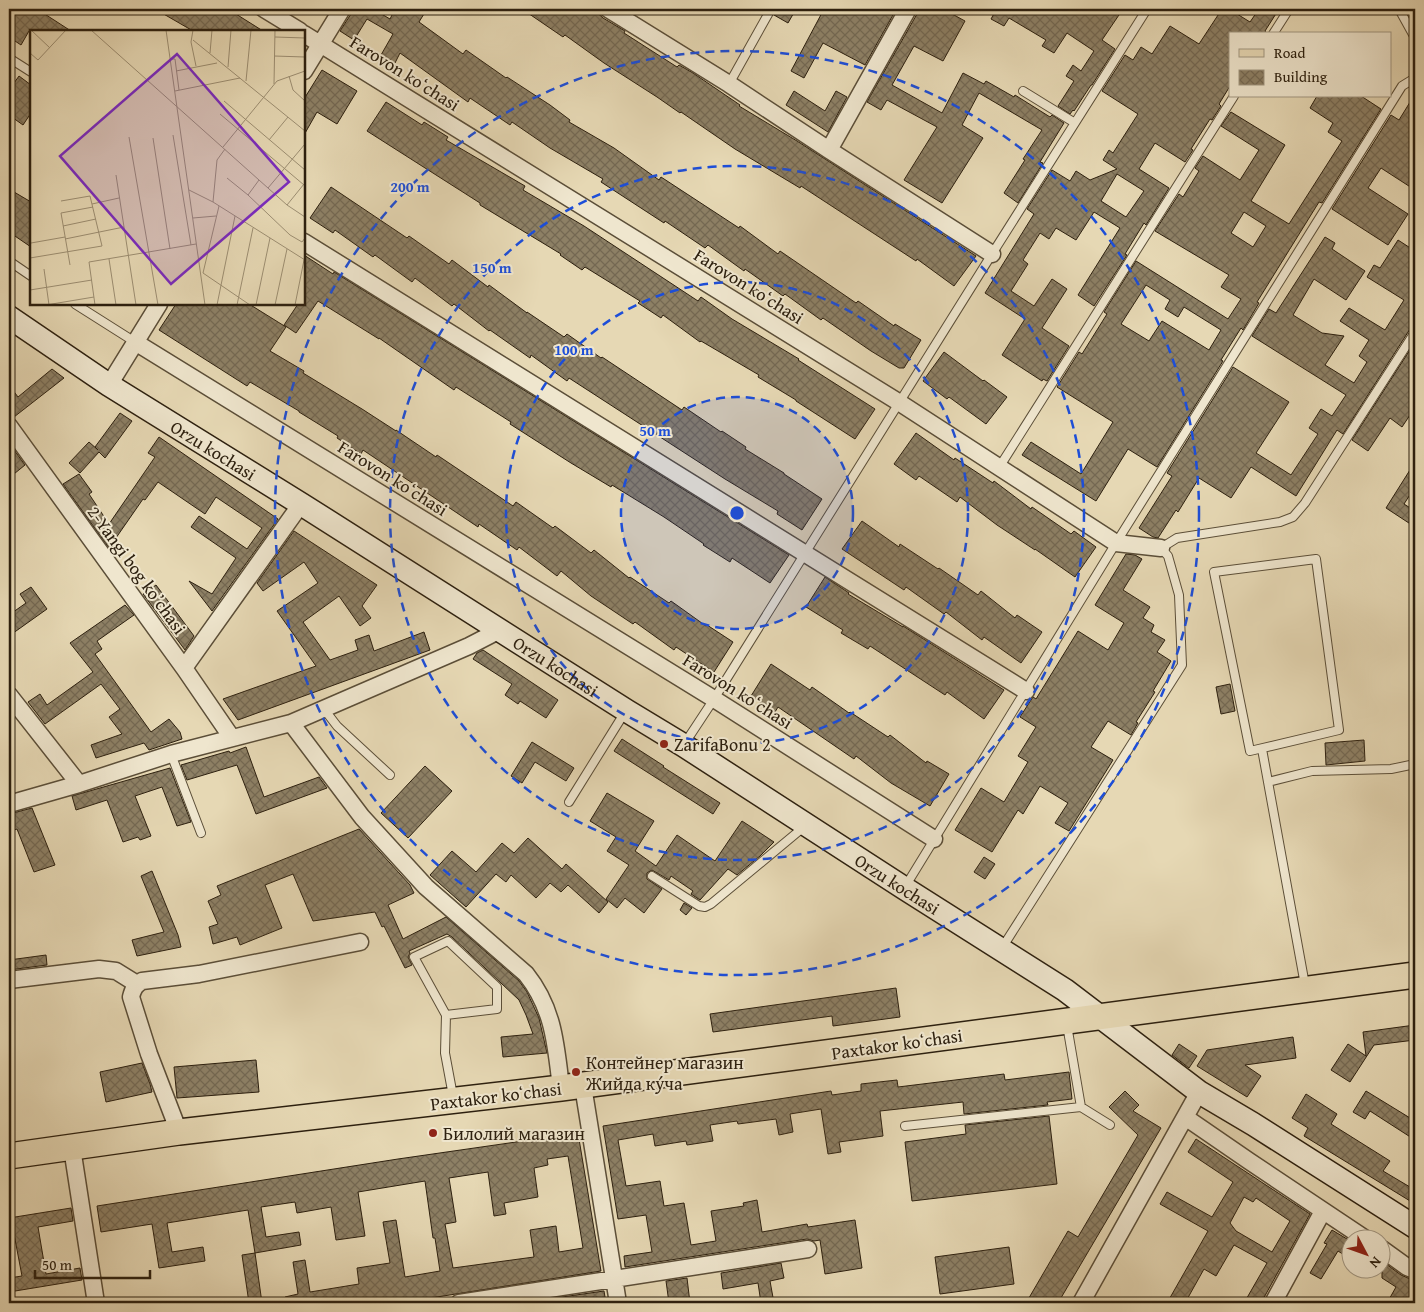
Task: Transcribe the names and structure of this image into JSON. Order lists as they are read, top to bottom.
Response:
{
  "streets": {
    "main road": ["Orzu kochasi", "Paxtakor koʻchasi"],
    "street": ["Farovon koʻchasi", "2-Yangi bog koʼchasi"]
  },
  "crossings": [
    ["Orzu kochasi", "Paxtakor koʻchasi"]
  ],
  "places": ["ZarifaBonu 2", "Контейнер магазин Жийда ку́ча", "Билолий магазин"],
  "legend": ["Road", "Building"],
  "scale_bar": "50 m",
  "north": "bottom right",
  "rings": [
    "200 m",
    "150 m",
    "100 m",
    "50 m"
  ]
}
